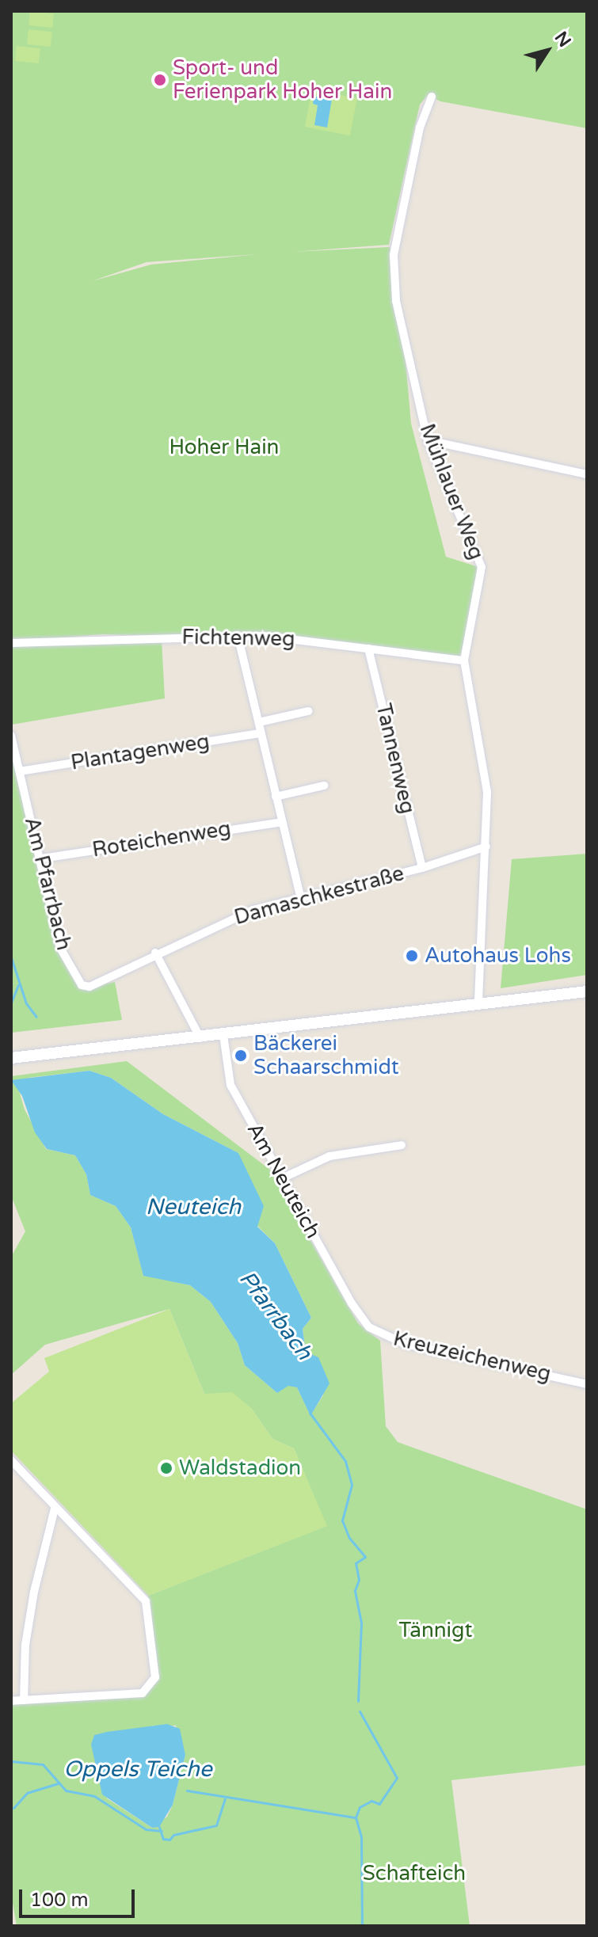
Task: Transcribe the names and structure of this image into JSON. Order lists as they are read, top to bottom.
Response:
{
  "streets": {
    "street": [
      "Mühlauer Weg",
      "Fichtenweg",
      "Plantagenweg",
      "Tannenweg",
      "Roteichenweg",
      "Am Pfarrbach",
      "Damaschkestraße",
      "Am Neuteich",
      "Kreuzeichenweg"
    ]
  },
  "crossings": [
    ["Mühlauer Weg", "Fichtenweg"],
    ["Mühlauer Weg", "Damaschkestraße"],
    ["Fichtenweg", "Tannenweg"],
    ["Plantagenweg", "Am Pfarrbach"],
    ["Tannenweg", "Damaschkestraße"],
    ["Roteichenweg", "Am Pfarrbach"],
    ["Am Pfarrbach", "Damaschkestraße"],
    ["Am Neuteich", "Kreuzeichenweg"]
  ],
  "water": ["Neuteich", "Pfarrbach", "Oppels Teiche"],
  "parks": ["Hoher Hain", "Tännigt", "Schafteich"],
  "places": [
    "Sport- und Ferienpark Hoher Hain",
    "Autohaus Lohs",
    "Bäckerei Schaarschmidt",
    "Waldstadion"
  ],
  "scale_bar": "100 m",
  "north": "top right"
}
